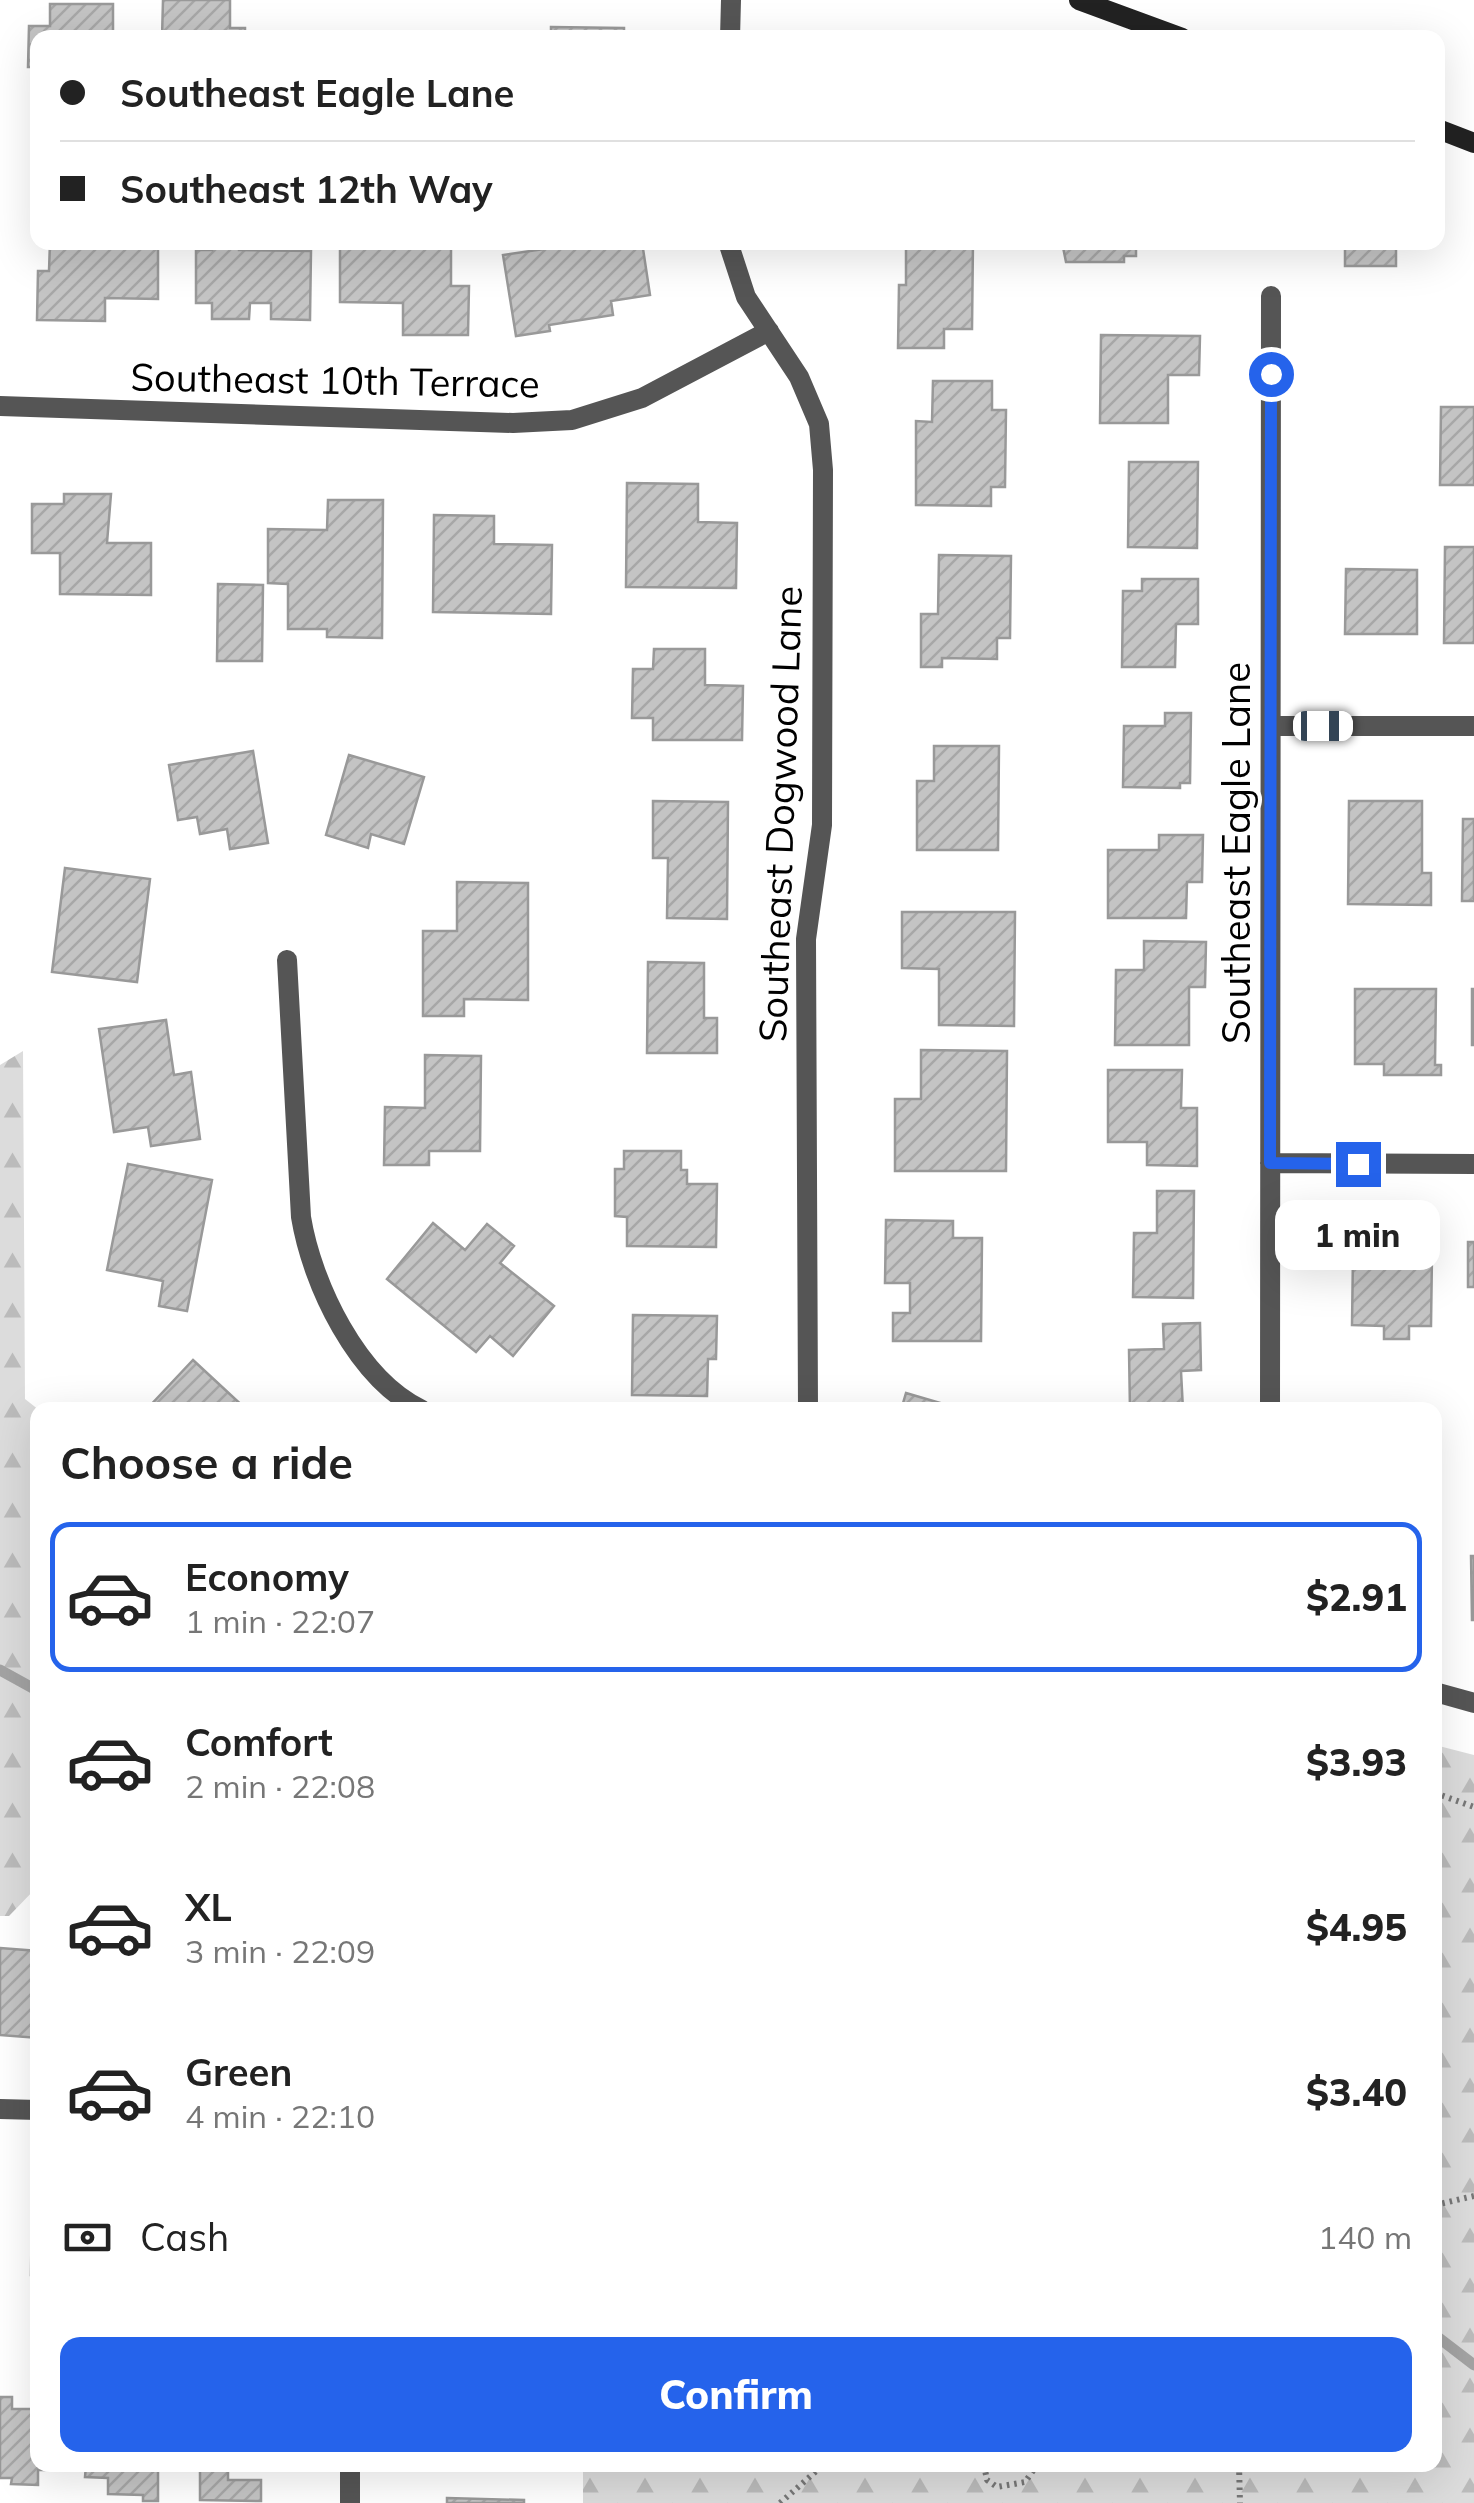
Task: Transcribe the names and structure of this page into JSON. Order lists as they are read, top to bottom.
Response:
{
  "streets": {
    "street": ["Southeast 10th Terrace", "Southeast Dogwood Lane", "Southeast Eagle Lane"]
  },
  "crossings": [
    ["Southeast 10th Terrace", "Southeast Dogwood Lane"]
  ],
  "page": {
    "banner": ["Southeast Eagle Lane", "Southeast 12th Way"],
    "bubble": "1 min",
    "heading": "Choose a ride",
    "list": [
      {
        "name": "Economy",
        "note": "1 min · 22:07",
        "value": "$2.91"
      },
      {
        "name": "Comfort",
        "note": "2 min · 22:08",
        "value": "$3.93"
      },
      {
        "name": "XL",
        "note": "3 min · 22:09",
        "value": "$4.95"
      },
      {
        "name": "Green",
        "note": "4 min · 22:10",
        "value": "$3.40"
      }
    ],
    "pay": ["Cash", "140 m"],
    "buttons": "Confirm"
  }
}
